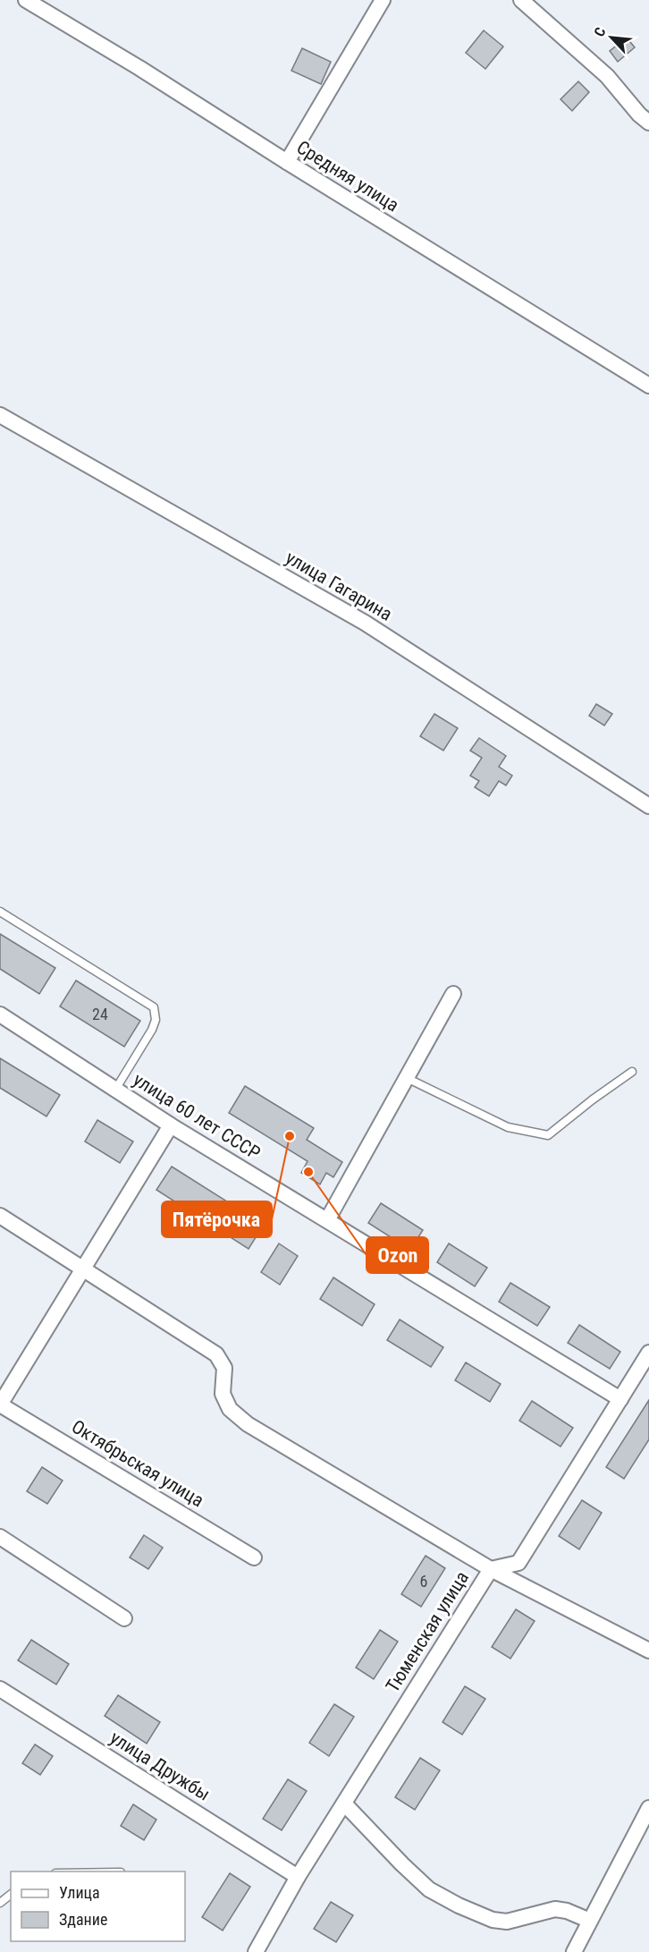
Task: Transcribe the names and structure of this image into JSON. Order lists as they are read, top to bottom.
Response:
{
  "streets": {
    "street": [
      "Средняя улица",
      "улица Гагарина",
      "улица 60 лет СССР",
      "Октябрьская улица",
      "Тюменская улица",
      "улица Дружбы"
    ]
  },
  "crossings": [
    ["улица 60 лет СССР", "Тюменская улица"],
    ["Тюменская улица", "улица Дружбы"]
  ],
  "places": ["Пятёрочка", "Ozon"],
  "house_numbers": ["24", "6"],
  "legend": ["Улица", "Здание"],
  "north": "top left"
}
